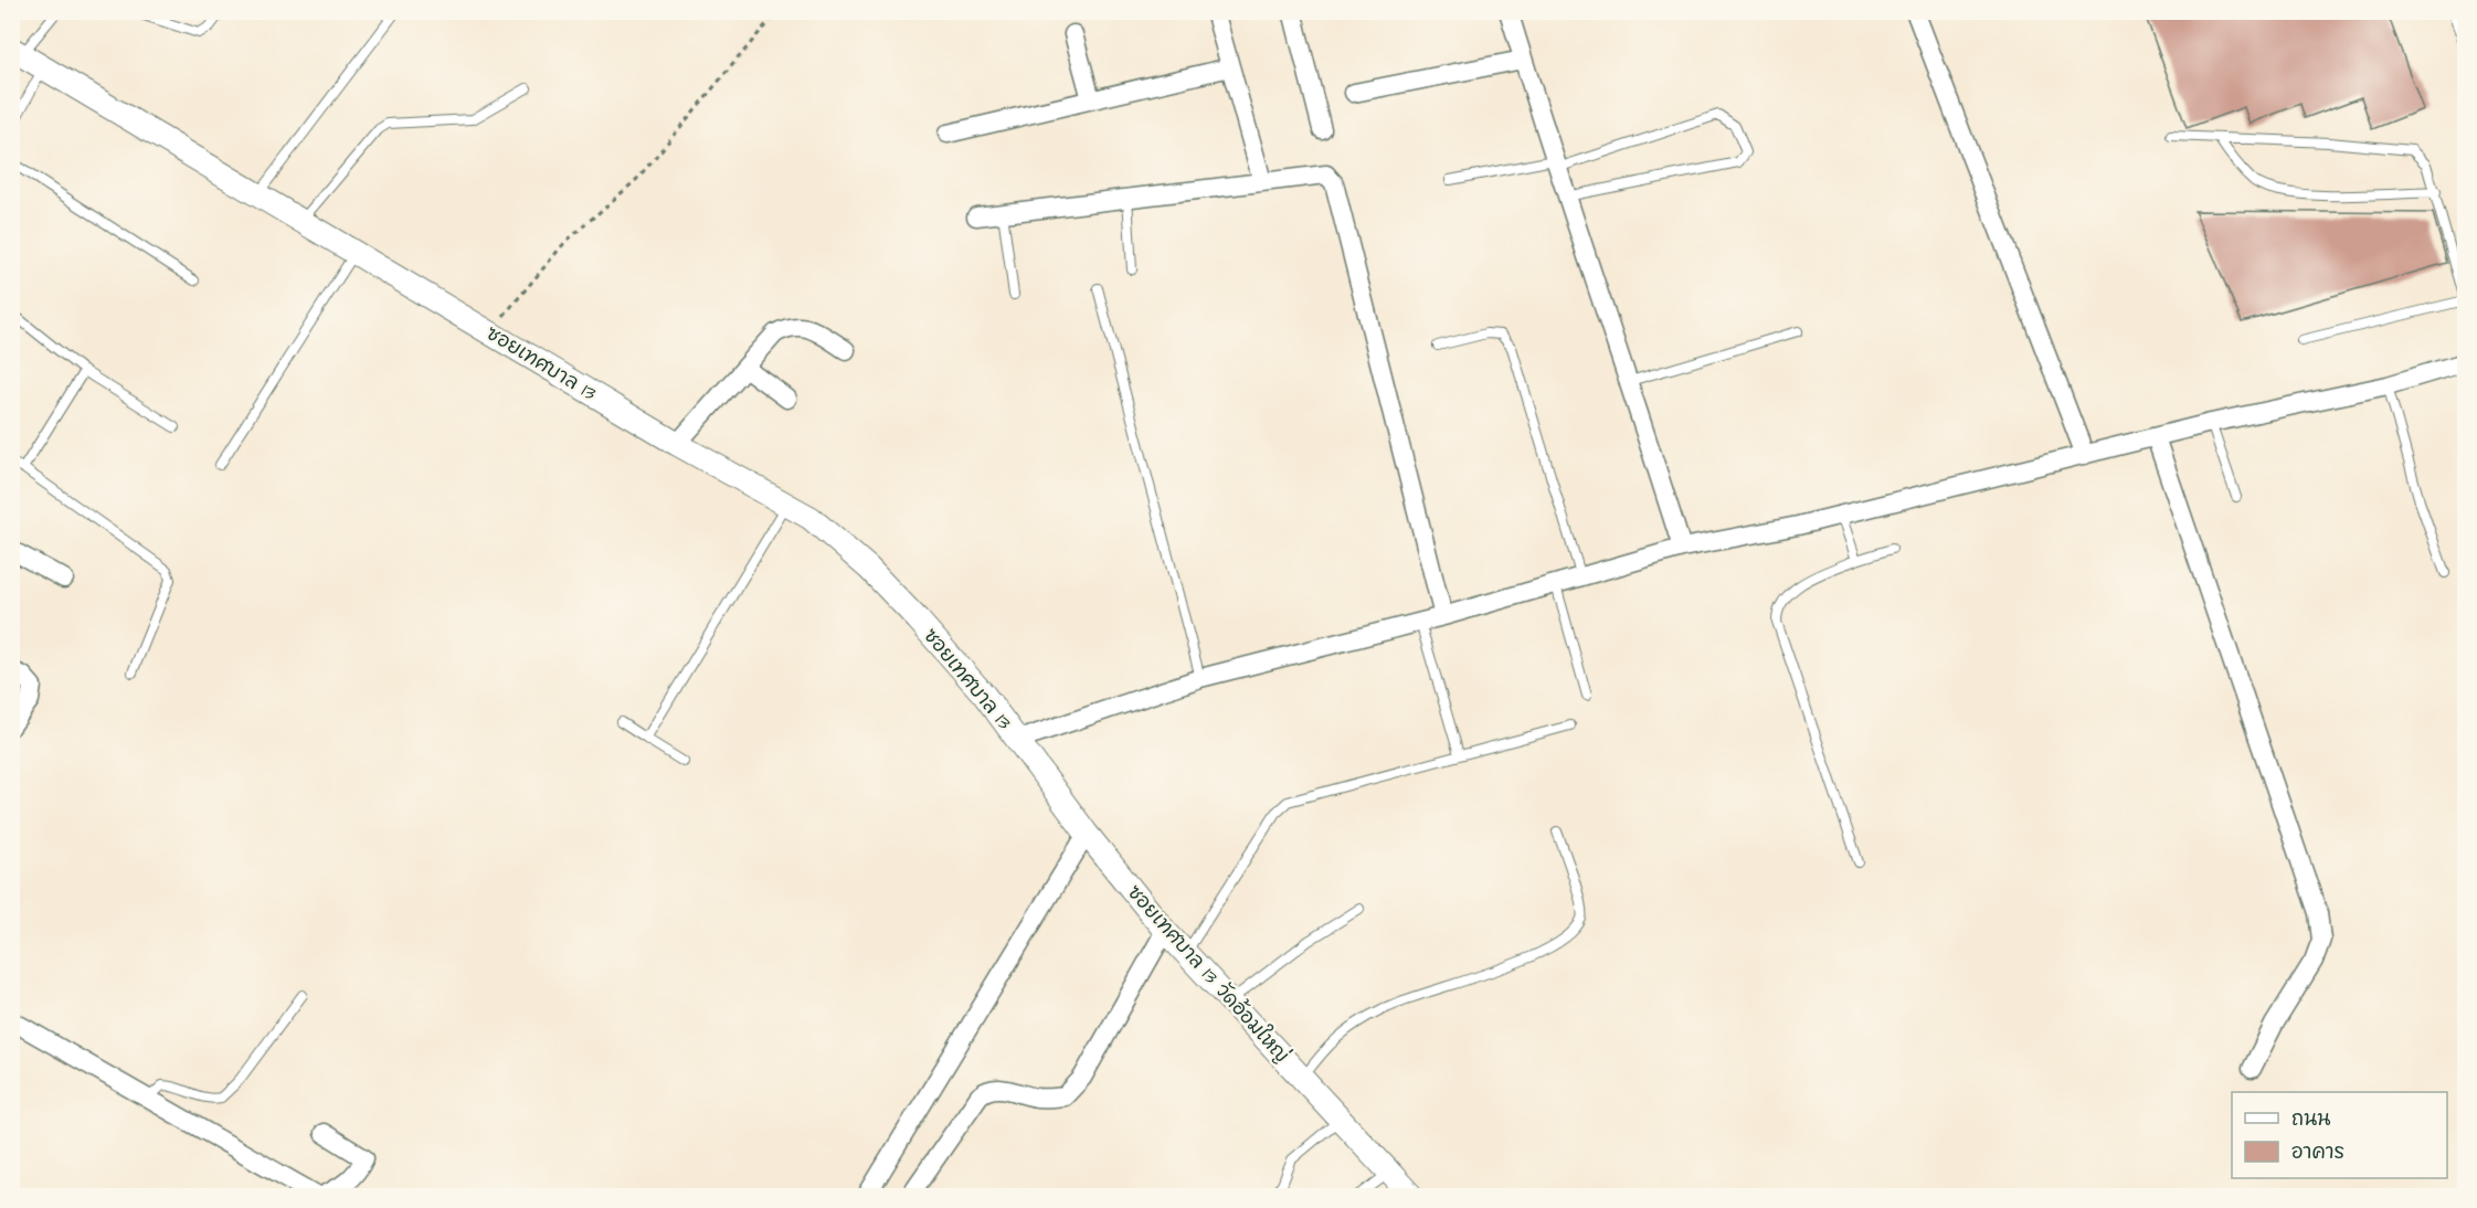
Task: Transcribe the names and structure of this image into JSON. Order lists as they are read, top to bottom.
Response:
{
  "streets": {
    "street": ["ซอยเทศบาล 13", "ซอยเทศบาล 13 วัดอ้อมใหญ่"]
  },
  "crossings": [
    ["ซอยเทศบาล 13", "ซอยเทศบาล 13 วัดอ้อมใหญ่"]
  ],
  "legend": ["ถนน", "อาคาร"]
}
